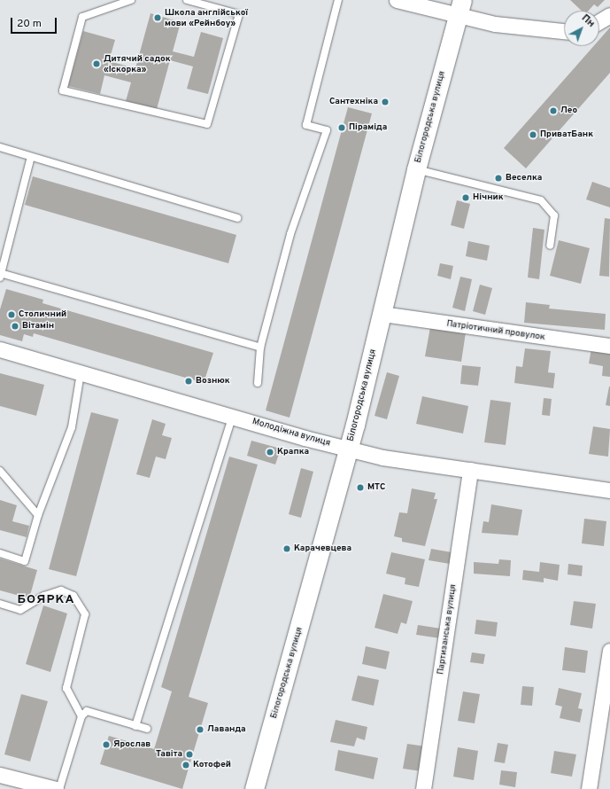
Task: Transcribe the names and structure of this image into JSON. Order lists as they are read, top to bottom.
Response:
{
  "streets": {
    "street": [
      "Білогородська вулиця",
      "Патріотичний провулок",
      "Молодіжна вулиця",
      "Партизанська вулиця"
    ]
  },
  "crossings": [
    ["Білогородська вулиця", "Патріотичний провулок"],
    ["Білогородська вулиця", "Молодіжна вулиця"],
    ["Молодіжна вулиця", "Партизанська вулиця"]
  ],
  "districts": ["БОЯРКА"],
  "places": [
    "Школа англійської мови «Рейнбоу»",
    "Дитячий садок «Іскорка»",
    "Сантехніка",
    "Лео",
    "Піраміда",
    "ПриватБанк",
    "Веселка",
    "Нічник",
    "Столичний",
    "Вітамін",
    "Вознюк",
    "Крапка",
    "МТС",
    "Карачевцева",
    "Лаванда",
    "Ярослав",
    "Тавіта",
    "Котофей"
  ],
  "scale_bar": "20 m",
  "north": "top right"
}
